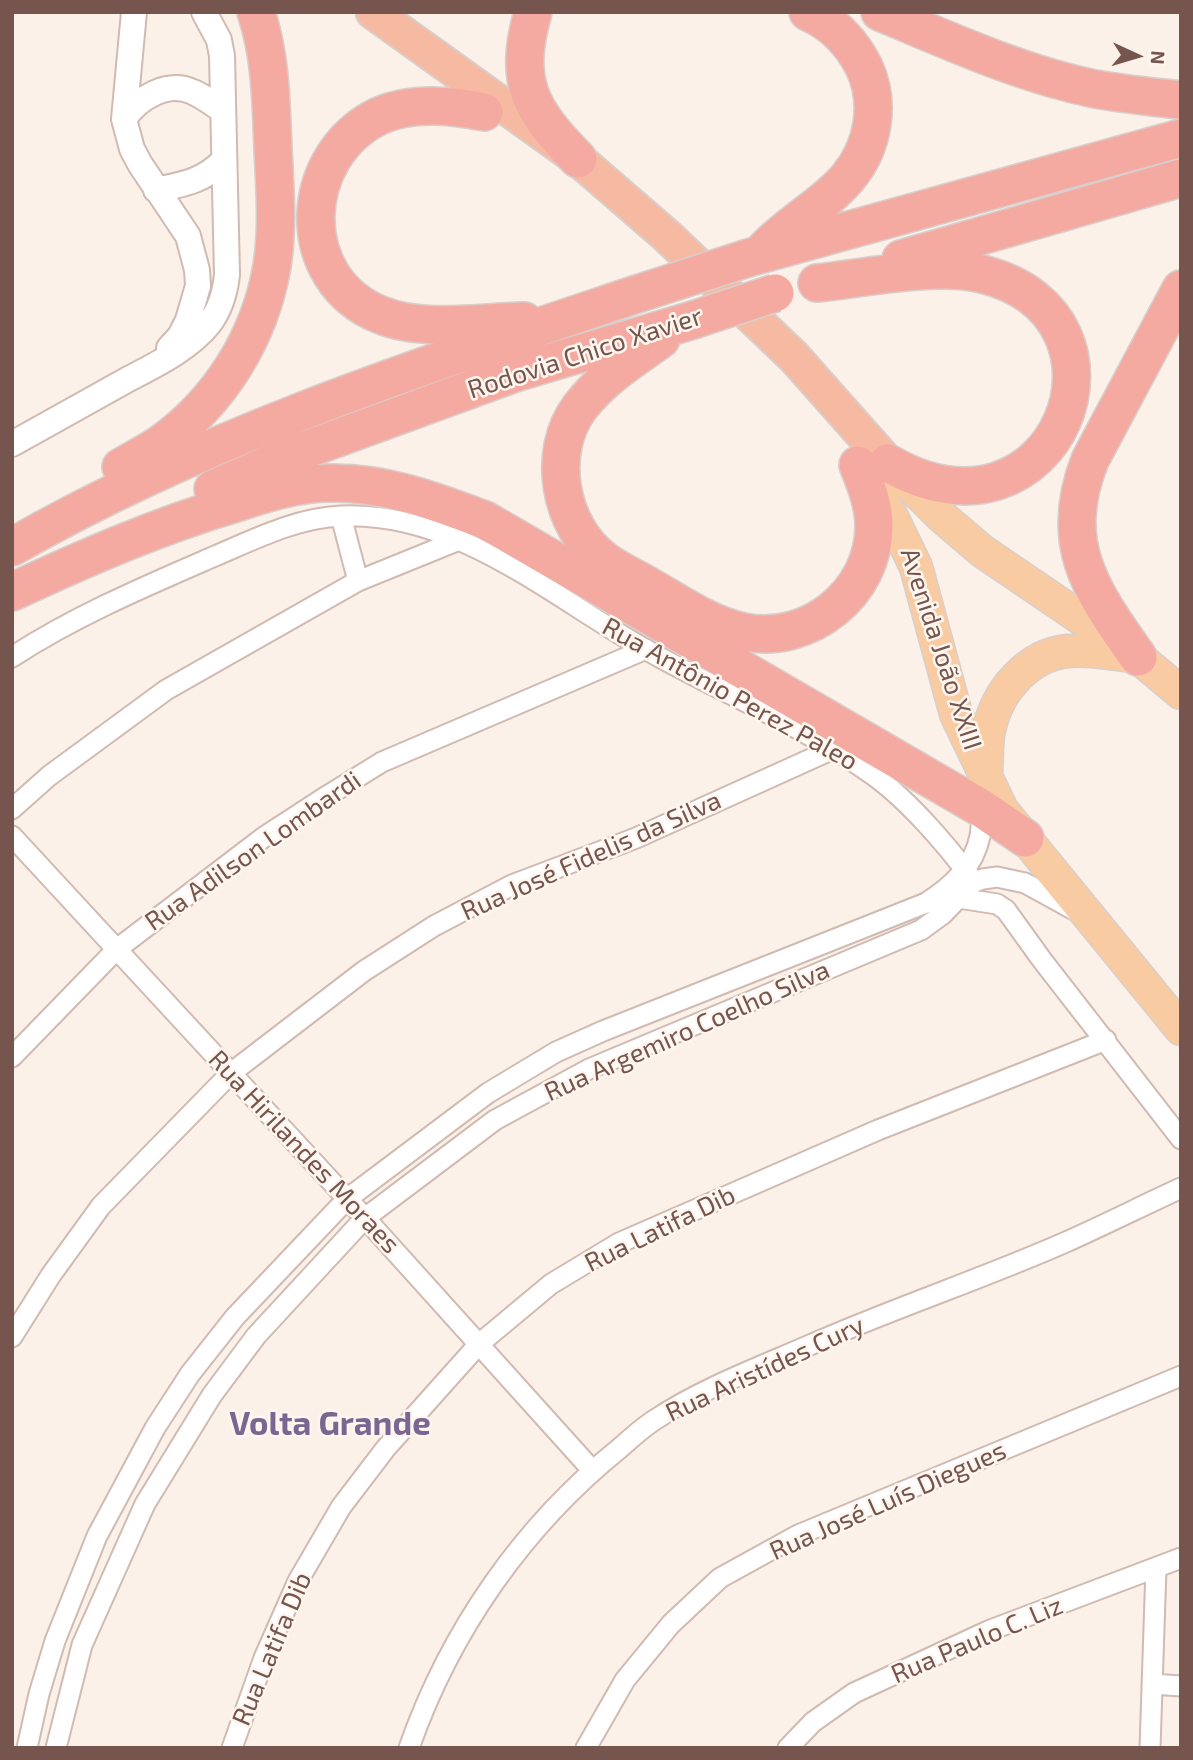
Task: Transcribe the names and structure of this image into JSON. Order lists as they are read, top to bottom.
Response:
{
  "streets": {
    "highway": ["Rodovia Chico Xavier"],
    "main road": ["Avenida João XXIII"],
    "street": [
      "Rua Antônio Perez Paleo",
      "Rua Adilson Lombardi",
      "Rua José Fidelis da Silva",
      "Rua Argemiro Coelho Silva",
      "Rua Hirilandes Moraes",
      "Rua Latifa Dib",
      "Rua Aristídes Cury",
      "Rua José Luís Diegues",
      "Rua Paulo C. Liz"
    ]
  },
  "crossings": [
    ["Avenida João XXIII", "Rua Argemiro Coelho Silva"],
    ["Rua Antônio Perez Paleo", "Rua Adilson Lombardi"],
    ["Rua Antônio Perez Paleo", "Rua José Fidelis da Silva"],
    ["Rua Antônio Perez Paleo", "Rua Argemiro Coelho Silva"],
    ["Rua Adilson Lombardi", "Rua Hirilandes Moraes"],
    ["Rua José Fidelis da Silva", "Rua Hirilandes Moraes"],
    ["Rua Argemiro Coelho Silva", "Rua Hirilandes Moraes"],
    ["Rua Hirilandes Moraes", "Rua Latifa Dib"],
    ["Rua Hirilandes Moraes", "Rua Aristídes Cury"]
  ],
  "districts": ["Volta Grande"],
  "north": "right"
}
